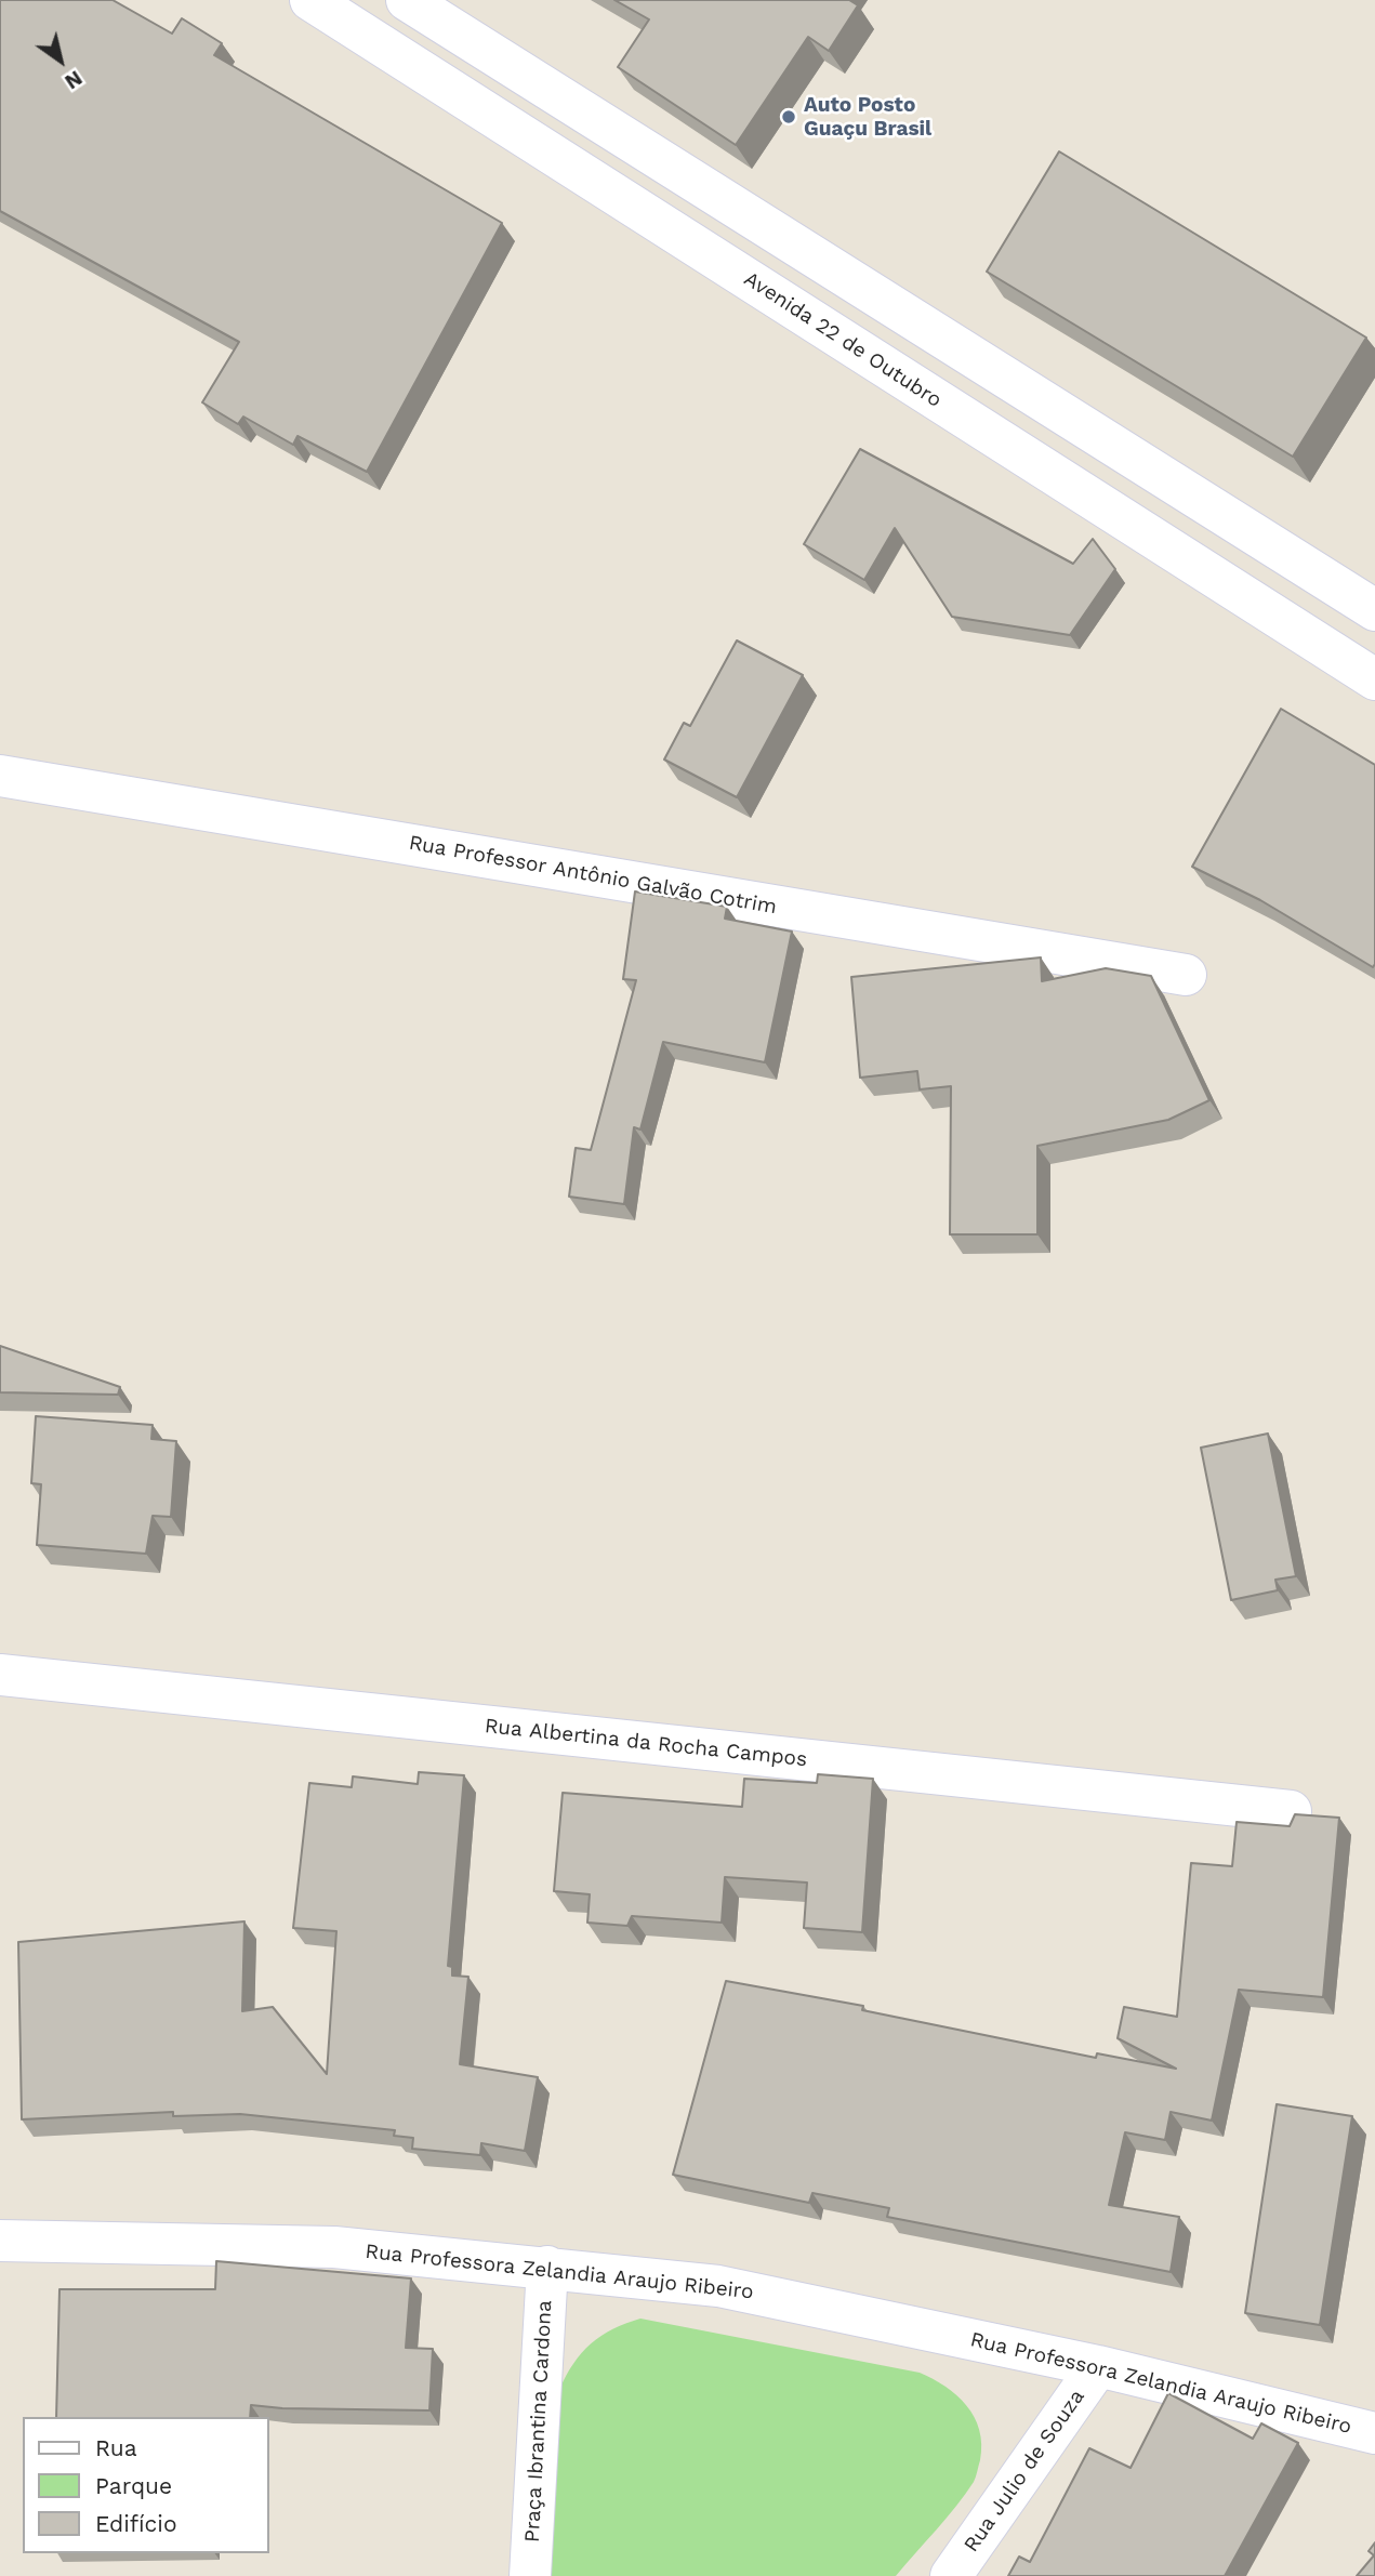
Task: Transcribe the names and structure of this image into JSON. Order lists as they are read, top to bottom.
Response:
{
  "streets": {
    "street": [
      "Avenida 22 de Outubro",
      "Rua Professor Antônio Galvão Cotrim",
      "Rua Albertina da Rocha Campos",
      "Rua Professora Zelandia Araujo Ribeiro",
      "Praça Ibrantina Cardona",
      "Rua Julio de Souza"
    ]
  },
  "crossings": [
    ["Rua Professora Zelandia Araujo Ribeiro", "Praça Ibrantina Cardona"],
    ["Rua Professora Zelandia Araujo Ribeiro", "Rua Julio de Souza"]
  ],
  "places": ["Auto Posto Guaçu Brasil"],
  "legend": ["Rua", "Parque", "Edifício"],
  "north": "bottom right"
}
